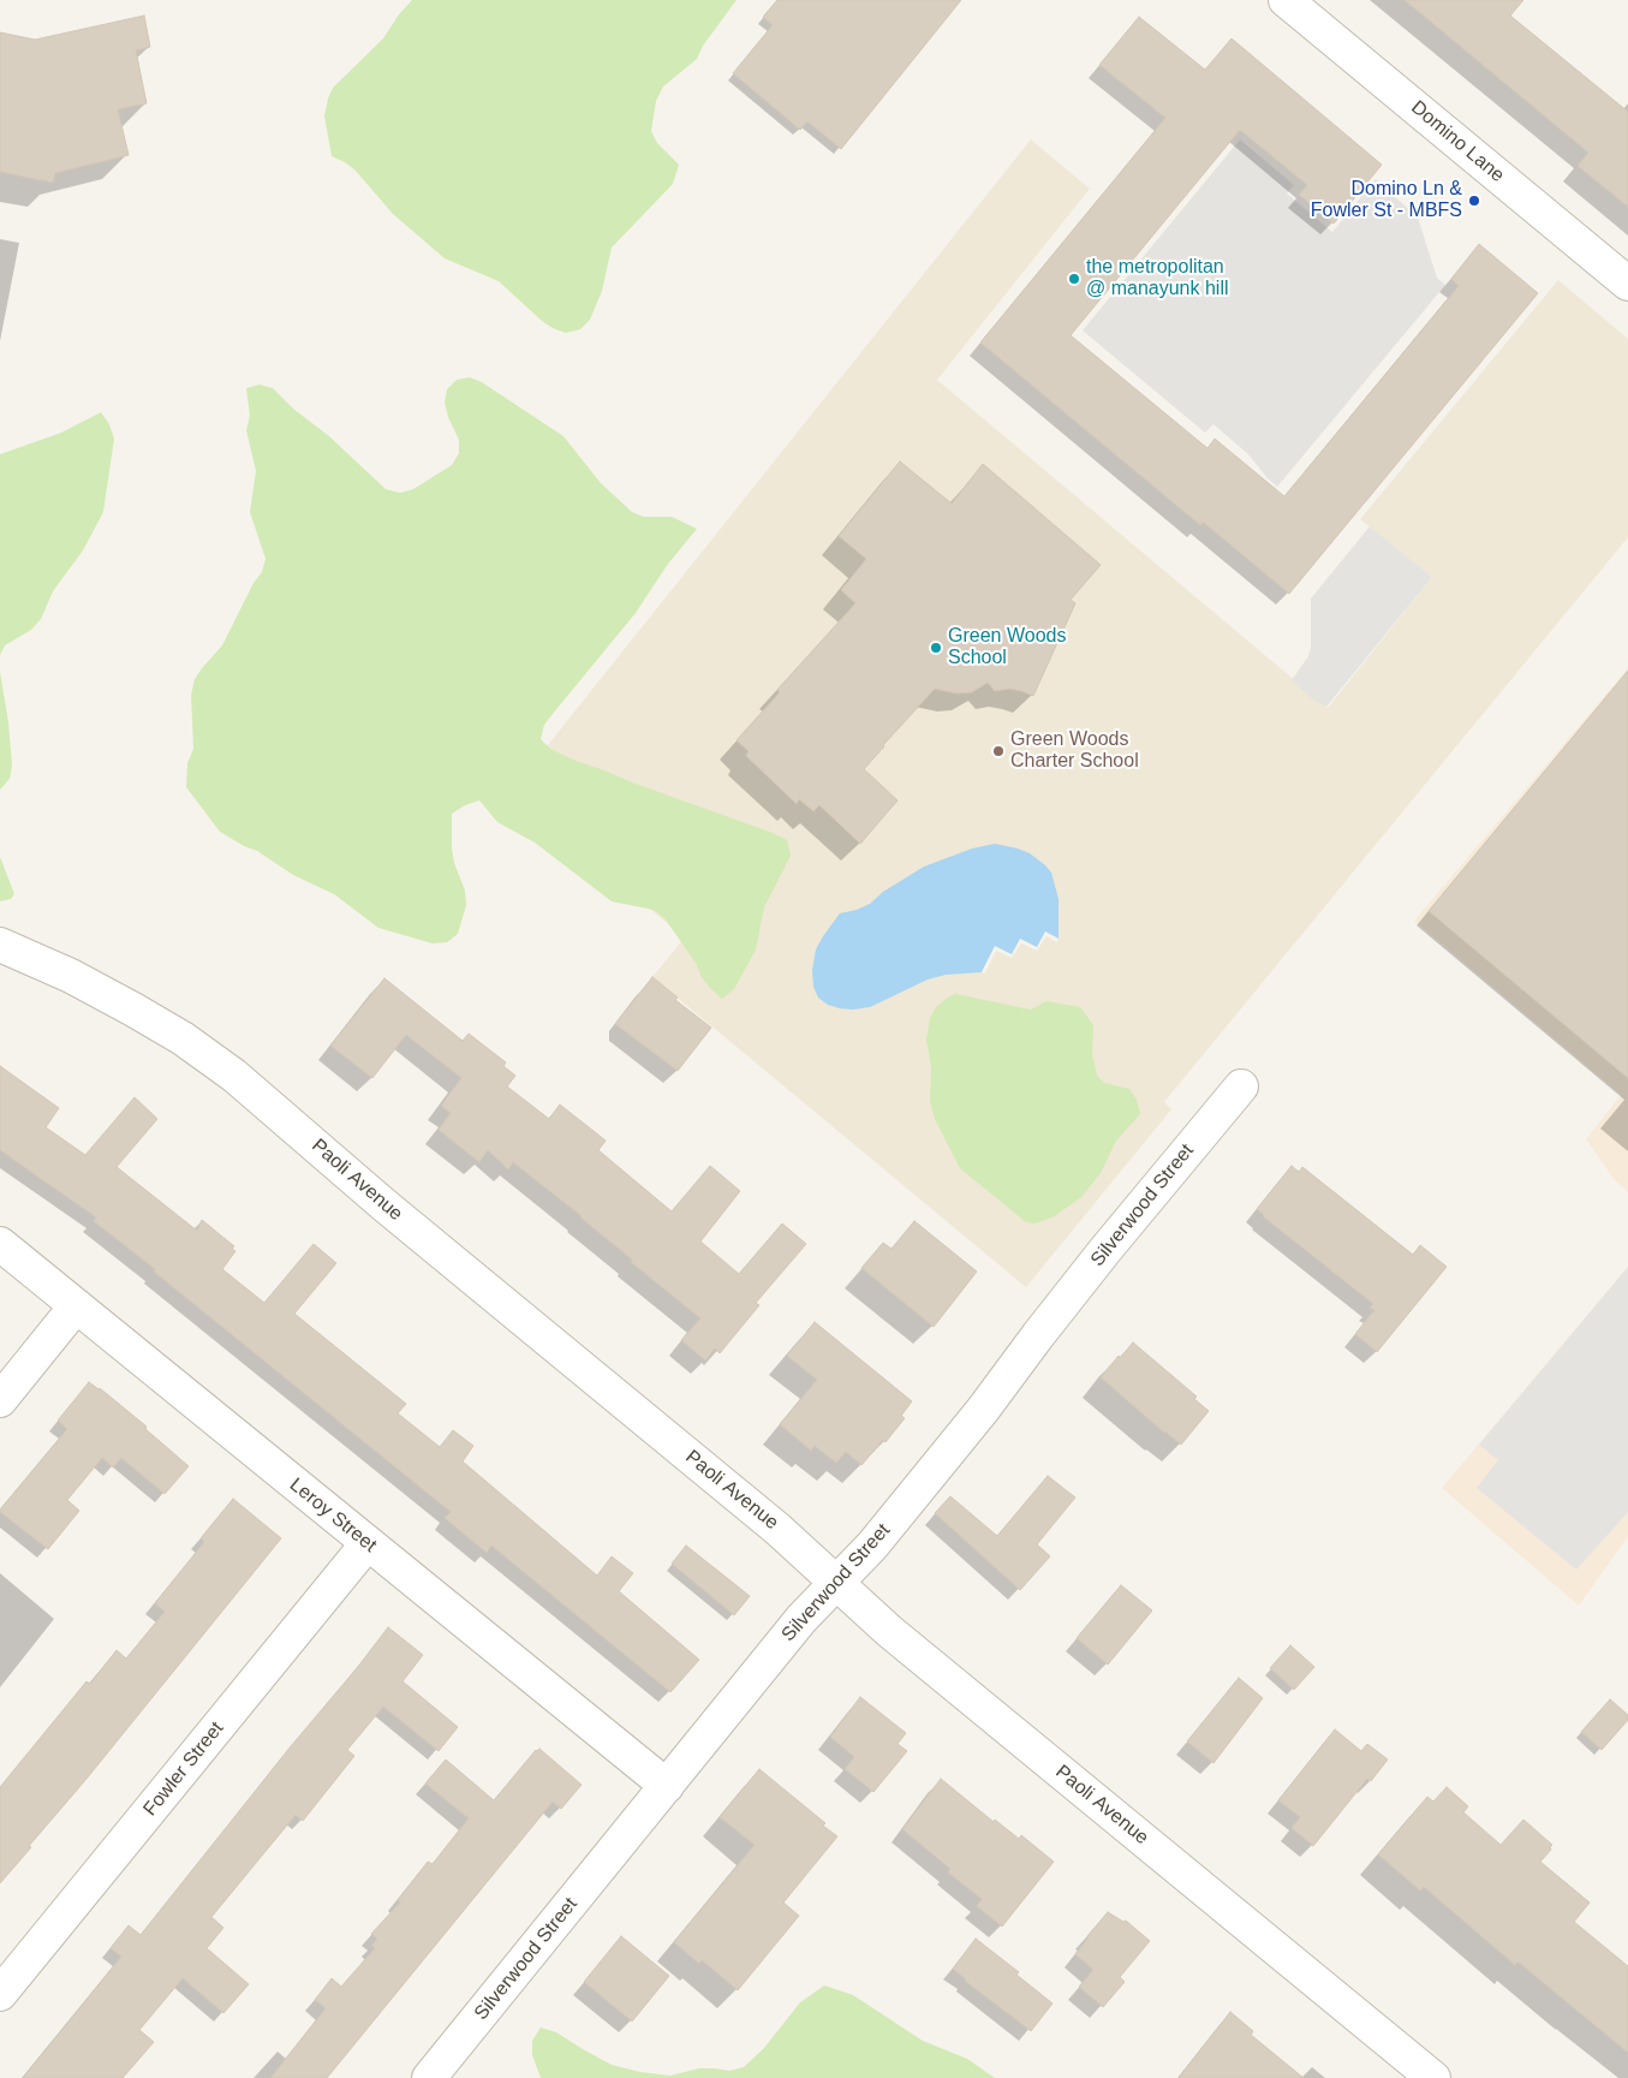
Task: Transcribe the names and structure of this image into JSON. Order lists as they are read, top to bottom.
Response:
{
  "streets": {
    "street": [
      "Domino Lane",
      "Paoli Avenue",
      "Silverwood Street",
      "Leroy Street",
      "Fowler Street"
    ]
  },
  "crossings": [
    ["Paoli Avenue", "Silverwood Street"],
    ["Silverwood Street", "Leroy Street"],
    ["Leroy Street", "Fowler Street"]
  ],
  "places": [
    "Domino Ln & Fowler St - MBFS",
    "the metropolitan @ manayunk hill",
    "Green Woods School",
    "Green Woods Charter School"
  ]
}
